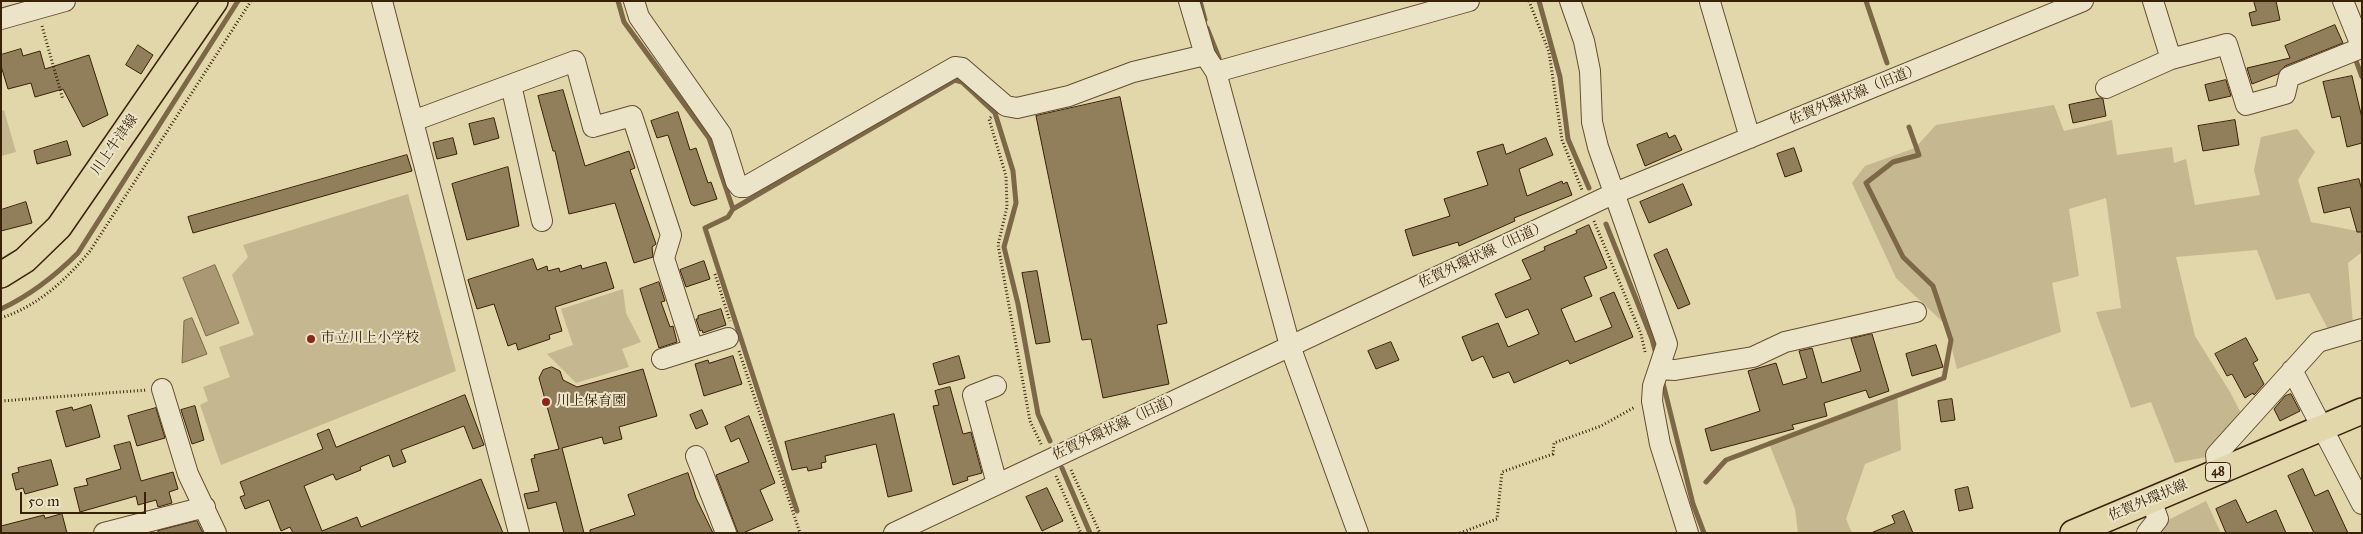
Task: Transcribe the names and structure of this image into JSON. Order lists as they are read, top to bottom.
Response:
{
  "streets": {
    "main road": ["川上牛津線", "48", "佐賀外環状線"],
    "street": ["佐賀外環状線（旧道）"]
  },
  "places": ["市立川上小学校", "川上保育園"],
  "scale_bar": "50 m"
}
